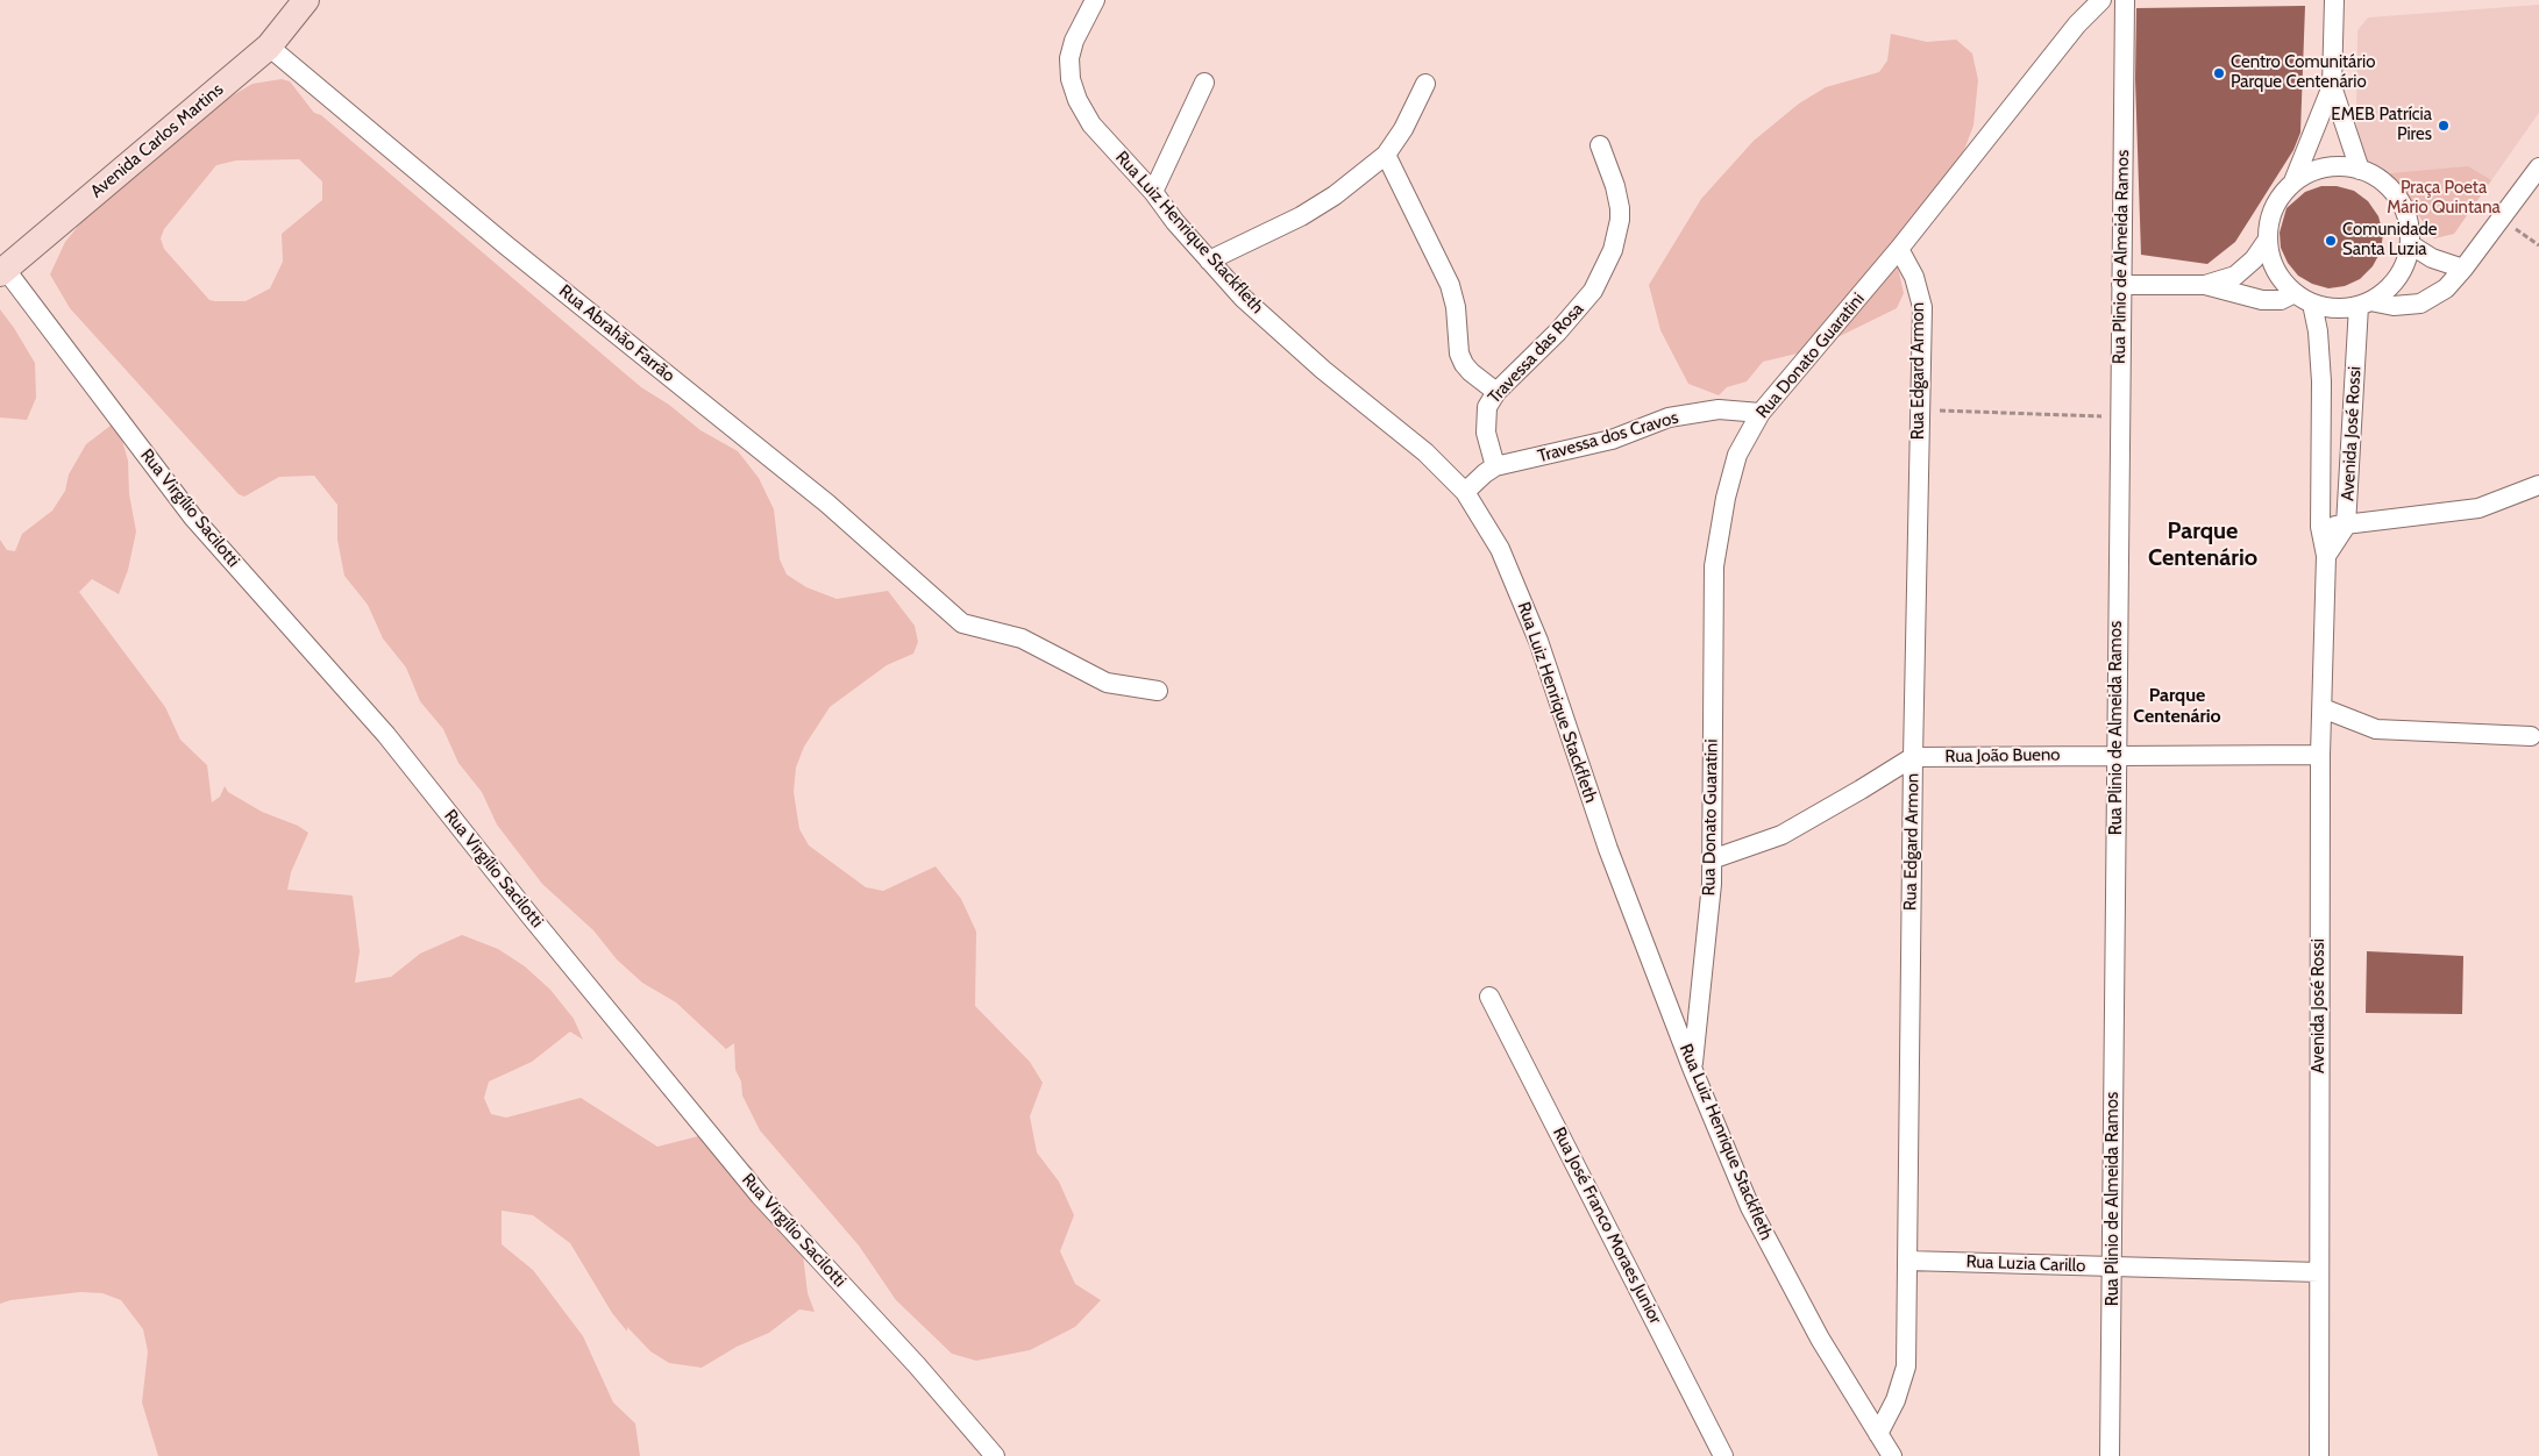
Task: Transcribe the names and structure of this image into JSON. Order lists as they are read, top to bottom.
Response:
{
  "streets": {
    "street": [
      "Avenida Carlos Martins",
      "Rua Luiz Henrique Stackfleth",
      "Rua Plinio de Almeida Ramos",
      "Rua Abrahão Farrão",
      "Travessa das Rosa",
      "Rua Donato Guaratini",
      "Rua Edgard Armon",
      "Avenida José Rossi",
      "Travessa dos Cravos",
      "Rua Virgílio Sacilotti",
      "Rua João Bueno",
      "Rua José Franco Moraes Junior",
      "Rua Luzia Carillo"
    ]
  },
  "crossings": [
    ["Avenida Carlos Martins", "Rua Abrahão Farrão"],
    ["Avenida Carlos Martins", "Rua Virgílio Sacilotti"],
    ["Rua Luiz Henrique Stackfleth", "Rua Donato Guaratini"],
    ["Rua Luiz Henrique Stackfleth", "Rua Edgard Armon"],
    ["Rua Luiz Henrique Stackfleth", "Travessa dos Cravos"],
    ["Rua Plinio de Almeida Ramos", "Rua João Bueno"],
    ["Rua Plinio de Almeida Ramos", "Rua Luzia Carillo"],
    ["Travessa das Rosa", "Travessa dos Cravos"],
    ["Rua Donato Guaratini", "Rua Edgard Armon"],
    ["Rua Donato Guaratini", "Travessa dos Cravos"],
    ["Rua Edgard Armon", "Rua João Bueno"],
    ["Rua Edgard Armon", "Rua Luzia Carillo"],
    ["Avenida José Rossi", "Rua João Bueno"],
    ["Avenida José Rossi", "Rua Luzia Carillo"]
  ],
  "districts": ["Parque Centenário", "Parque Centenário"],
  "parks": ["Praça Poeta Mário Quintana"],
  "places": ["Centro Comunitário Parque Centenário", "EMEB Patrícia Pires", "Comunidade Santa Luzia"]
}
